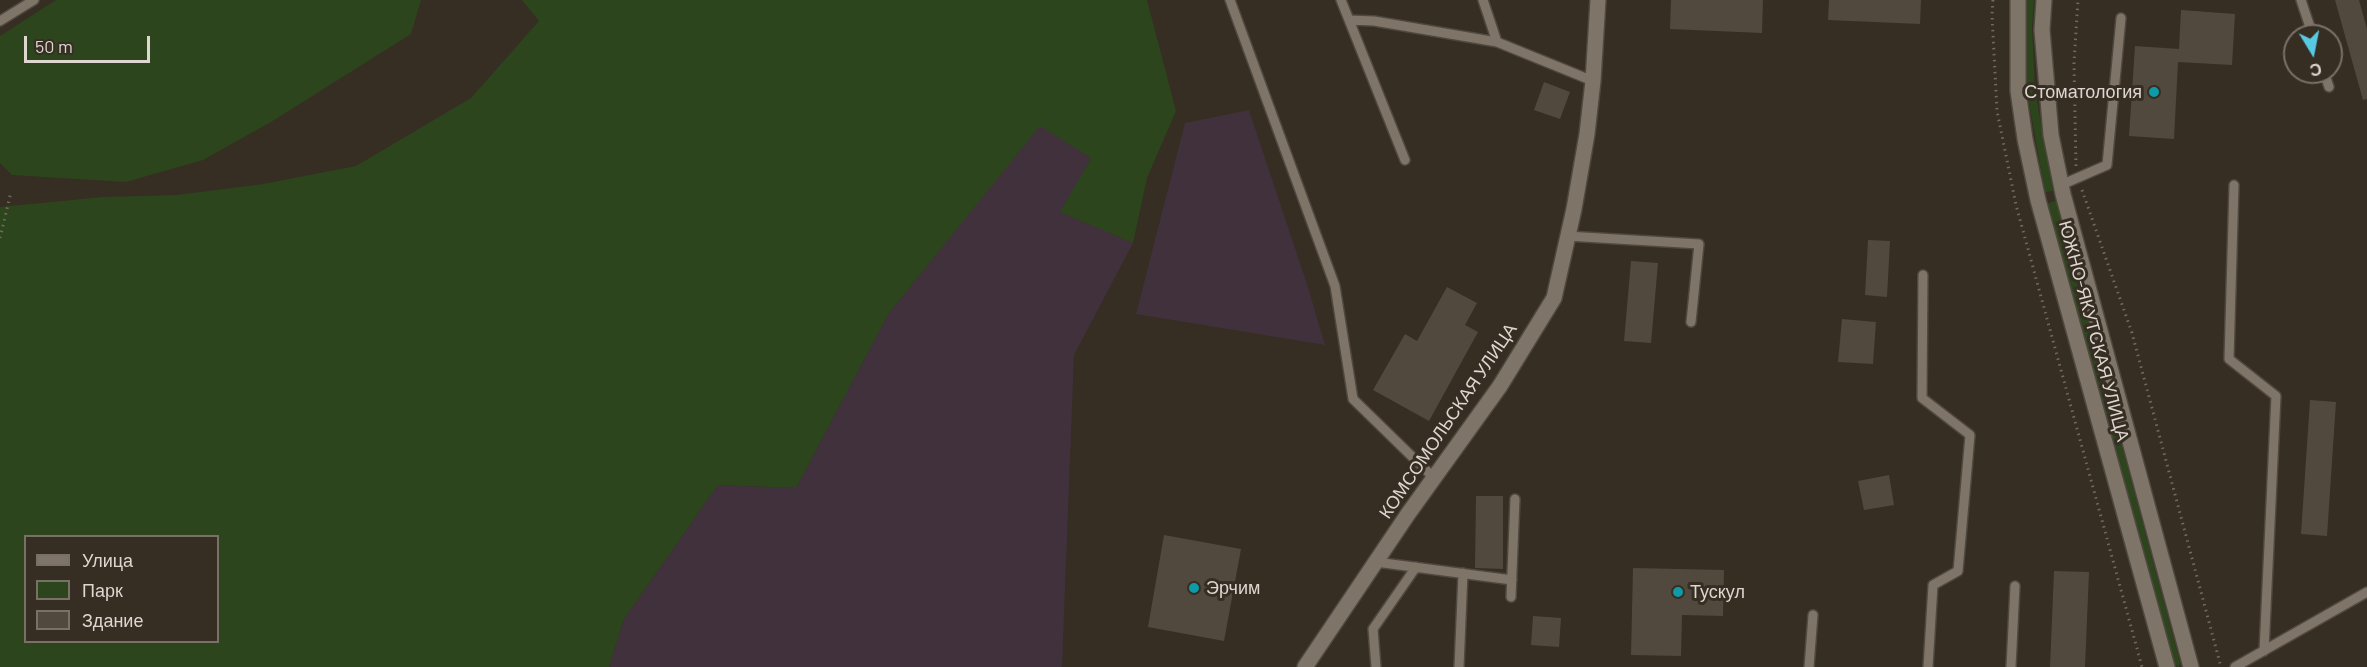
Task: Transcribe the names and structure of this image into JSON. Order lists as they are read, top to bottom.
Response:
{
  "streets": {
    "street": ["ЮЖНО-ЯКУТСКАЯ УЛИЦА", "КОМСОМОЛЬСКАЯ УЛИЦА"]
  },
  "places": ["Стоматология", "Эрчим", "Тускул"],
  "legend": ["Улица", "Парк", "Здание"],
  "scale_bar": "50 m",
  "north": "bottom"
}
